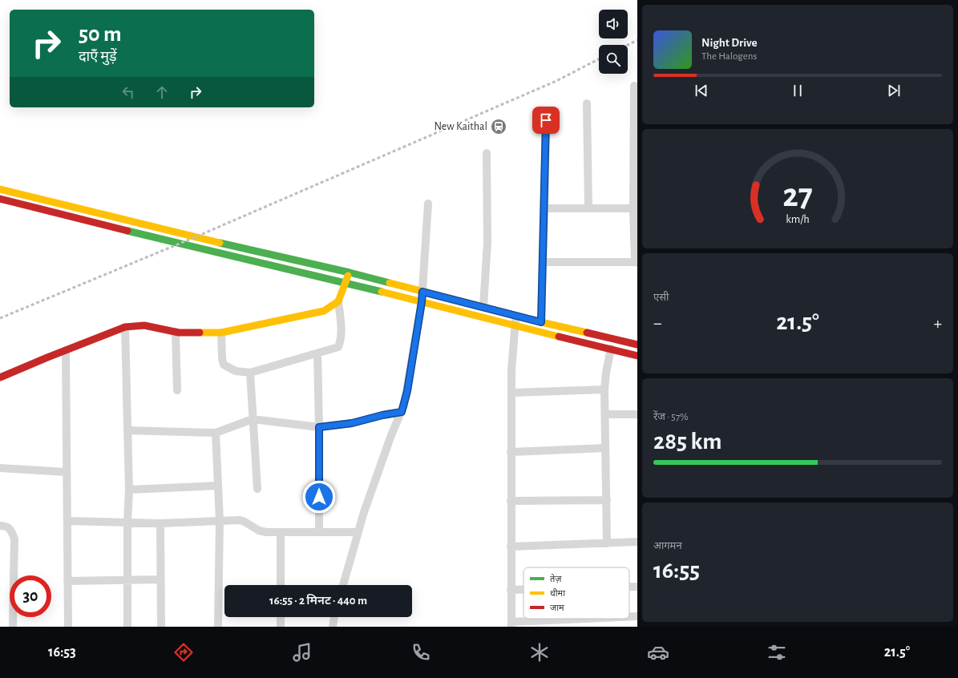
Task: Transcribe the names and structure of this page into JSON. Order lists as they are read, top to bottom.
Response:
{
  "places": {
    "station": ["New Kaithal"]
  },
  "legend": ["तेज़", "धीमा", "जाम"],
  "page": {
    "turn": ["50 m", "दाएँ मुड़ें"],
    "song": ["Night Drive", "The Halogens"],
    "tile": [
      "एसी",
      ["रेंज · 57%", "285 km"],
      ["आगमन", "16:55"]
    ],
    "heat": ["−", "21.5°", "+"],
    "limit": "30",
    "trip": "16:55 · 2 मिनट · 440 m",
    "tabs": ["16:53", "21.5°"],
    "gauge": ["27", "km/h"]
  }
}
